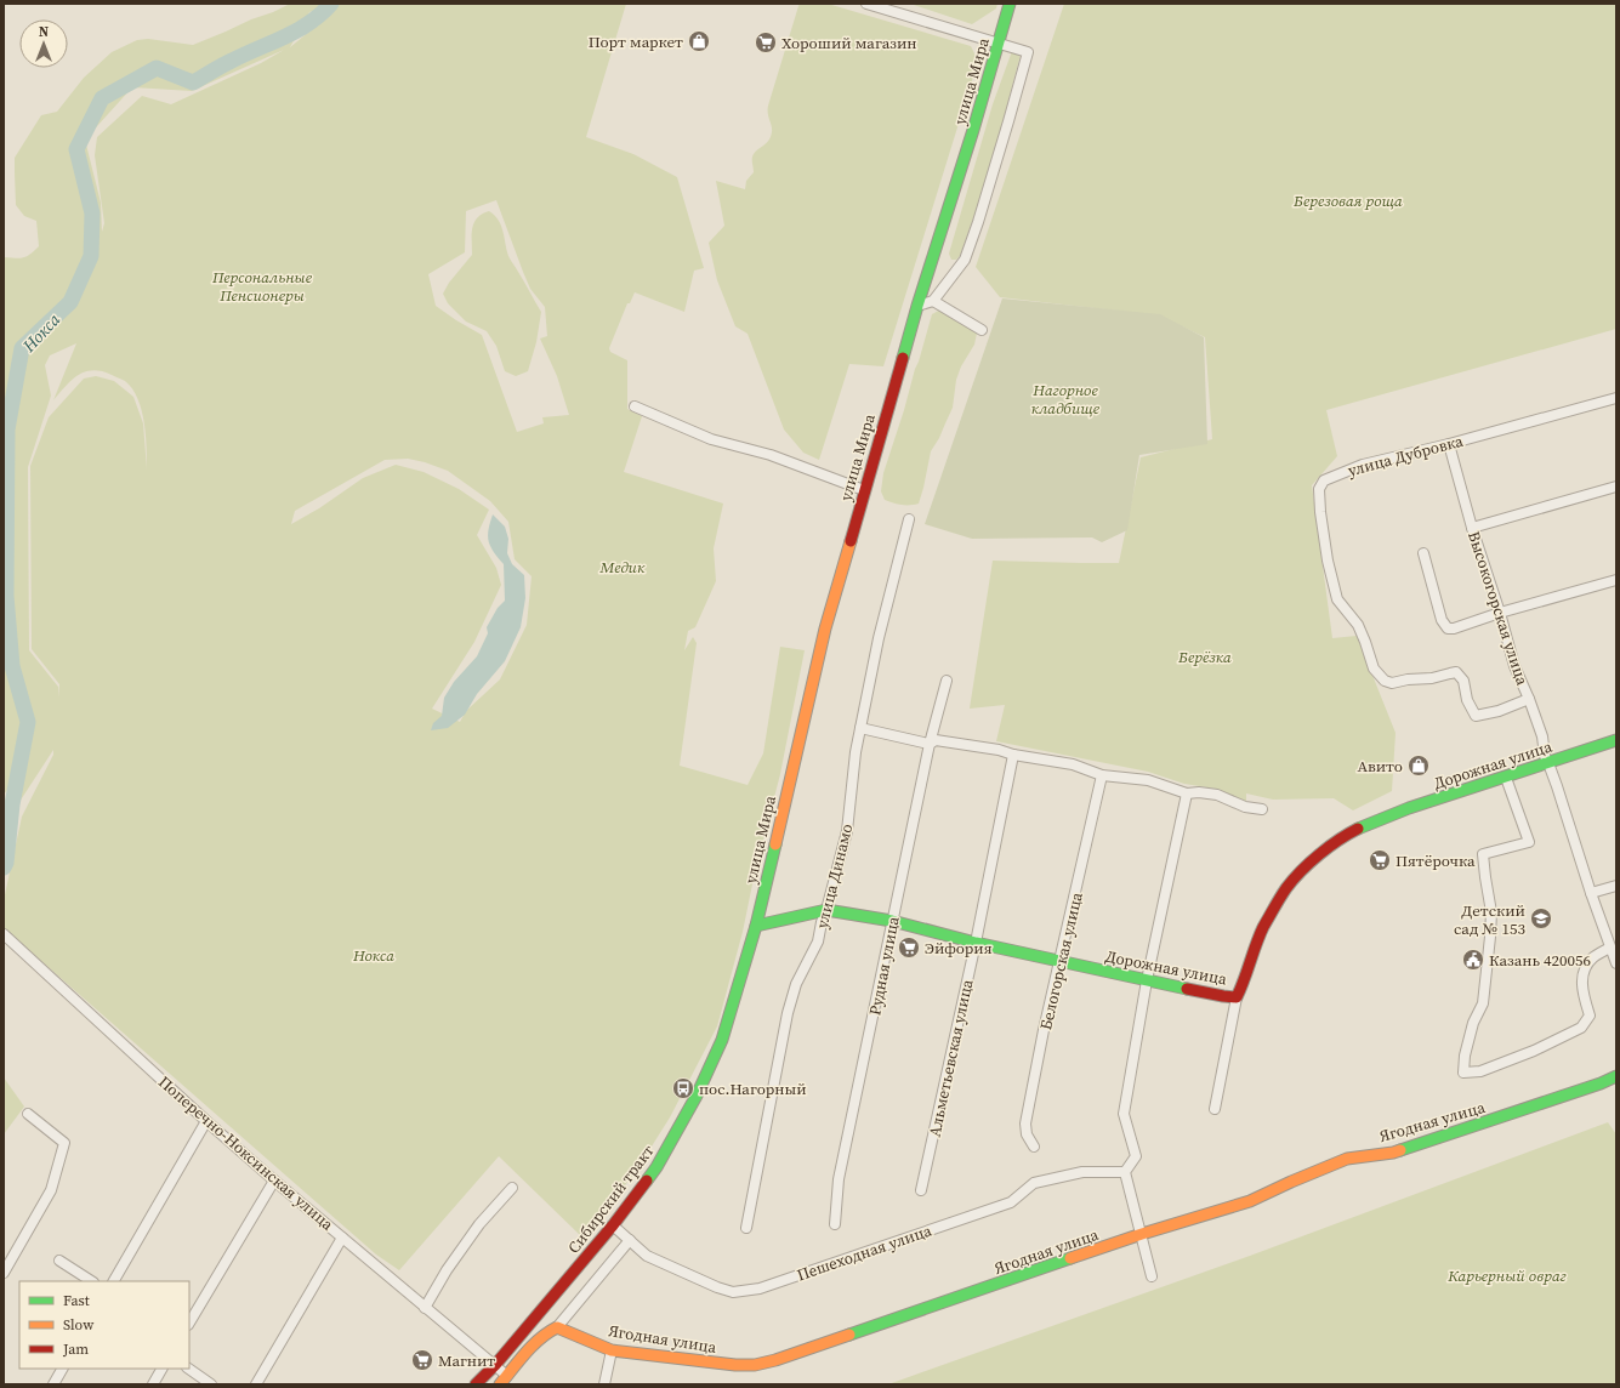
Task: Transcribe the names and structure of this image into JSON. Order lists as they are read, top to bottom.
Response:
{
  "streets": {
    "street": [
      "улица Мира",
      "улица Дубровка",
      "Высокогорская улица",
      "Дорожная улица",
      "улица Динамо",
      "Белогорская улица",
      "Рудная улица",
      "Альметьевская улица",
      "Ягодная улица",
      "Поперечно-Ноксинская улица",
      "Сибирский тракт",
      "Пешеходная улица"
    ]
  },
  "crossings": [
    ["улица Мира", "Дорожная улица"],
    ["улица Мира", "Сибирский тракт"],
    ["улица Дубровка", "Высокогорская улица"],
    ["Высокогорская улица", "Дорожная улица"],
    ["Дорожная улица", "улица Динамо"],
    ["Дорожная улица", "Белогорская улица"],
    ["Дорожная улица", "Рудная улица"],
    ["Дорожная улица", "Альметьевская улица"],
    ["Дорожная улица", "Сибирский тракт"],
    ["Поперечно-Ноксинская улица", "Сибирский тракт"],
    ["Сибирский тракт", "Пешеходная улица"]
  ],
  "water": ["Нокса"],
  "parks": [
    "Березовая роща",
    "Персональные Пенсионеры",
    "Нагорное кладбище",
    "Медик",
    "Берёзка",
    "Нокса",
    "Карьерный овраг"
  ],
  "places": {
    "shop": ["Порт маркет", "Авито"],
    "supermarket": [
      "Хороший магазин",
      "Пятёрочка",
      "Эйфория",
      "Магнит"
    ],
    "school or university": ["Детский сад № 153"],
    "public building": ["Казань 420056"],
    "bus stop": ["пос.Нагорный"]
  },
  "legend": ["Fast", "Slow", "Jam"],
  "north": "top"
}
